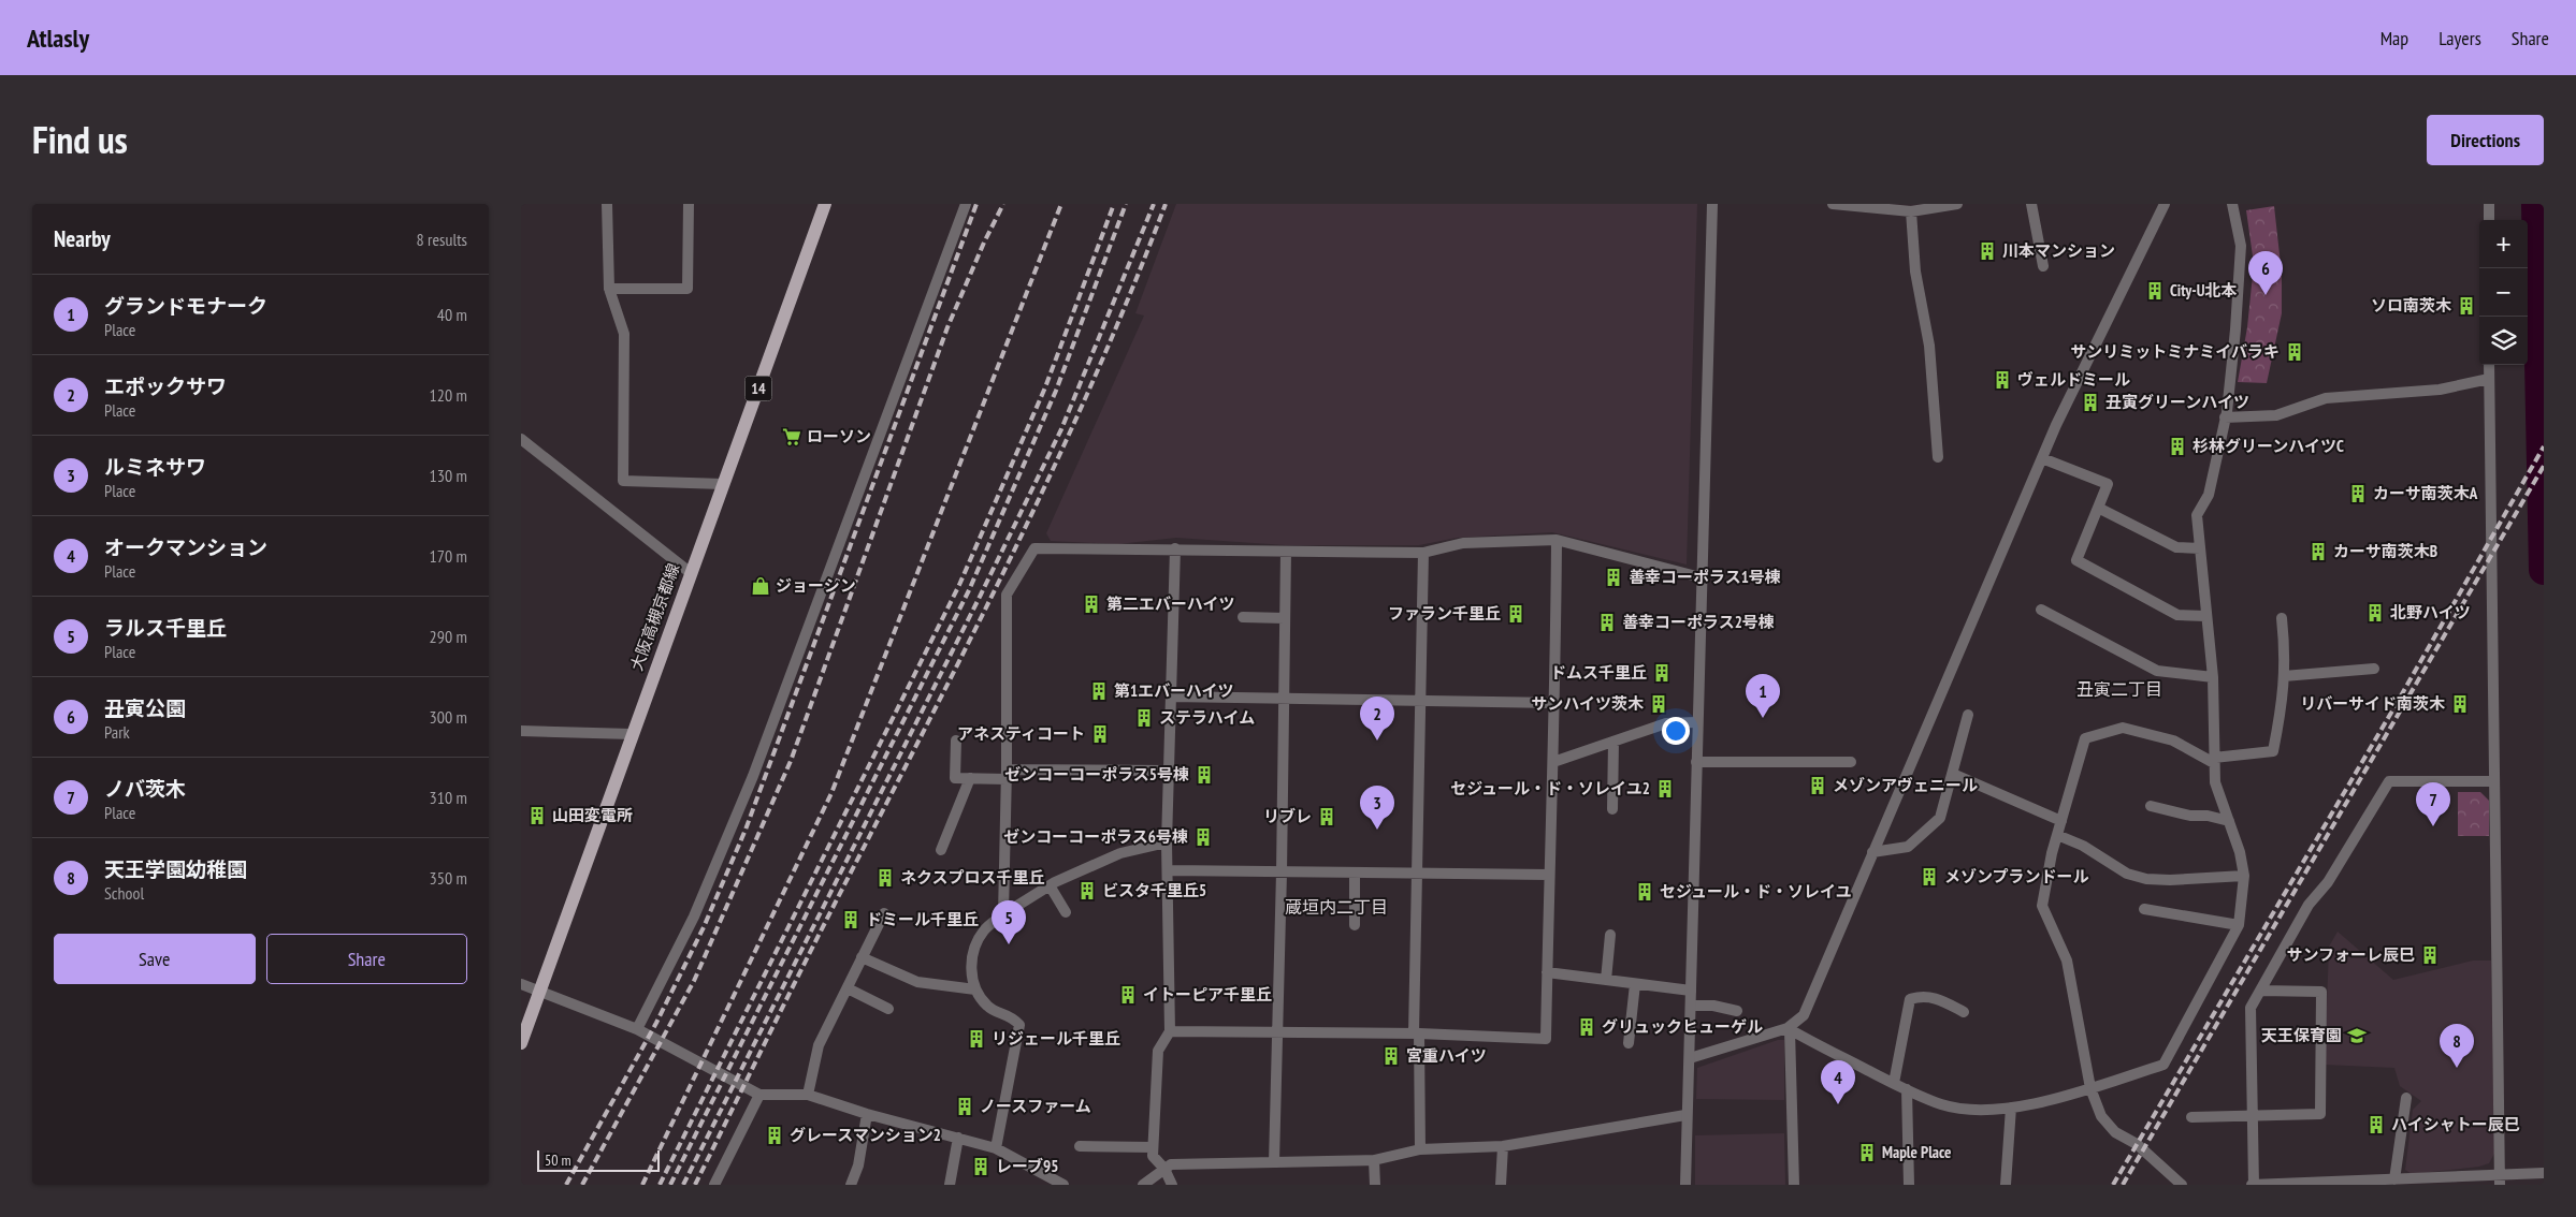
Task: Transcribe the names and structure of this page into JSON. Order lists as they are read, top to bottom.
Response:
{
  "streets": {
    "main road": ["14", "大阪高槻京都線"]
  },
  "districts": ["丑寅二丁目", "蔵垣内二丁目"],
  "places": {
    "building": [
      "川本マンション",
      "City-U北本",
      "ソロ南茨木",
      "サンリミットミナミイバラキ",
      "ヴェルドミール",
      "丑寅グリーンハイツ",
      "杉林グリーンハイツC",
      "カーサ南茨木A",
      "カーサ南茨木B",
      "善幸コーポラス1号棟",
      "第二エバーハイツ",
      "北野ハイツ",
      "ファラン千里丘",
      "善幸コーポラス2号棟",
      "ドムス千里丘",
      "第1エバーハイツ",
      "サンハイツ茨木",
      "リバーサイド南茨木",
      "ステラハイム",
      "アネスティコート",
      "ゼンコーコーポラス5号棟",
      "メゾンアヴェニール",
      "セジュール・ド・ソレイユ2",
      "山田変電所",
      "リブレ",
      "ゼンコーコーポラス6号棟",
      "メゾンプランドール",
      "ネクスプロス千里丘",
      "ビスタ千里丘5",
      "セジュール・ド・ソレイユ",
      "ドミール千里丘",
      "サンフォーレ辰巳",
      "イトーピア千里丘",
      "グリュックヒューゲル",
      "リジェール千里丘",
      "宮重ハイツ",
      "ノースファーム",
      "ハイシャトー辰巳",
      "グレースマンション2",
      "Maple Place",
      "レーブ95"
    ],
    "supermarket": ["ローソン"],
    "shop": ["ジョーシン"],
    "school or university": ["天王保育園"]
  },
  "scale_bar": "50 m",
  "page": {
    "header": "Atlasly",
    "nav": ["Map", "Layers", "Share"],
    "title": "Find us",
    "buttons": [
      "Directions",
      ["Save", "Share"]
    ],
    "heading": ["Nearby", "8 results"],
    "map_buttons": ["+", "−"],
    "pins": [
      "6",
      "1",
      "2",
      "7",
      "3",
      "5",
      "8",
      "4"
    ],
    "list": [
      {
        "mark": "1",
        "name": "グランドモナーク",
        "note": "Place",
        "value": "40 m"
      },
      {
        "mark": "2",
        "name": "エポックサワ",
        "note": "Place",
        "value": "120 m"
      },
      {
        "mark": "3",
        "name": "ルミネサワ",
        "note": "Place",
        "value": "130 m"
      },
      {
        "mark": "4",
        "name": "オークマンション",
        "note": "Place",
        "value": "170 m"
      },
      {
        "mark": "5",
        "name": "ラルス千里丘",
        "note": "Place",
        "value": "290 m"
      },
      {
        "mark": "6",
        "name": "丑寅公園",
        "note": "Park",
        "value": "300 m"
      },
      {
        "mark": "7",
        "name": "ノバ茨木",
        "note": "Place",
        "value": "310 m"
      },
      {
        "mark": "8",
        "name": "天王学園幼稚園",
        "note": "School",
        "value": "350 m"
      }
    ],
    "scale": "50 m"
  }
}
